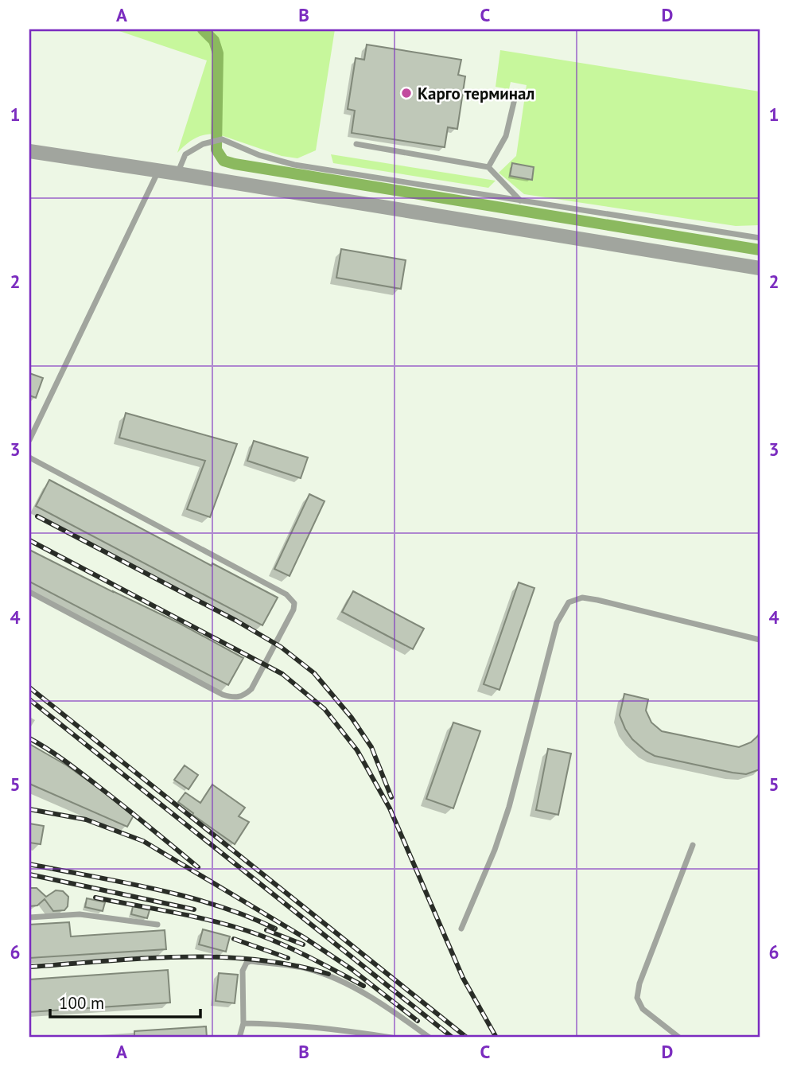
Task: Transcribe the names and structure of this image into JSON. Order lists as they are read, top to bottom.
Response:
{
  "places": ["Карго терминал"],
  "scale_bar": "100 m",
  "grid": {
    "columns": [
      "A",
      "B",
      "C",
      "D"
    ],
    "rows": [
      "1",
      "2",
      "3",
      "4",
      "5",
      "6"
    ]
  }
}
